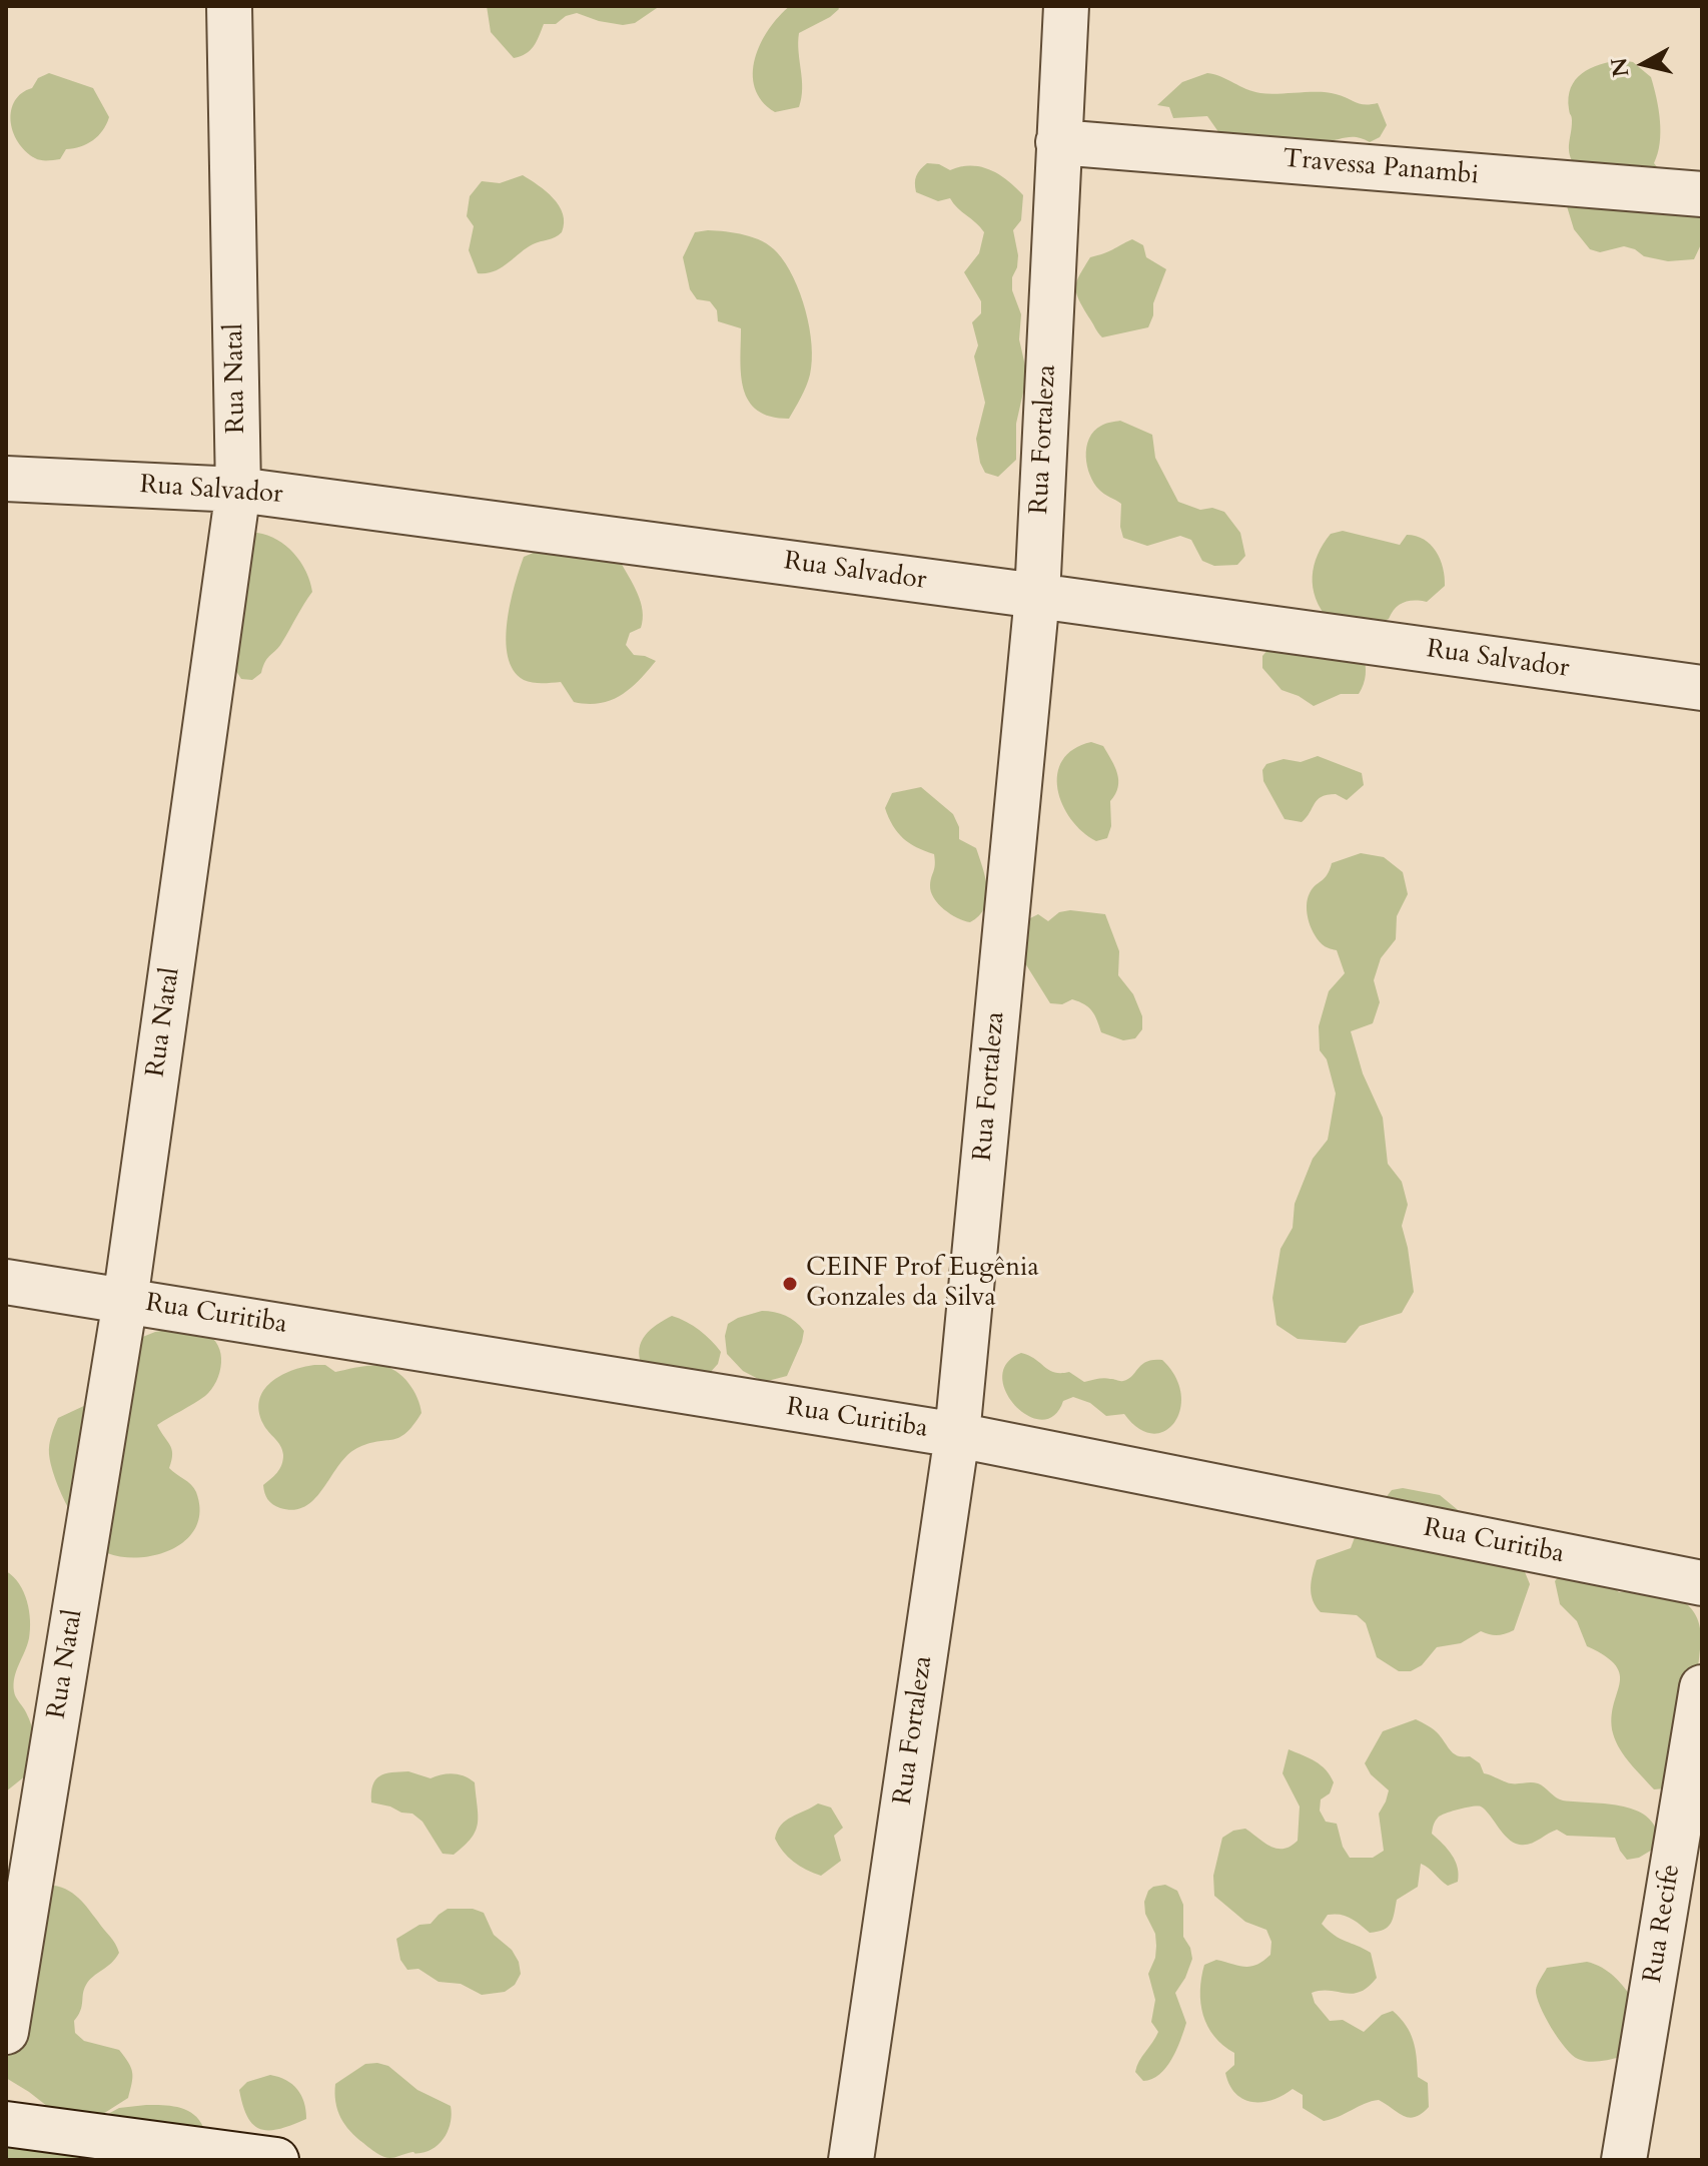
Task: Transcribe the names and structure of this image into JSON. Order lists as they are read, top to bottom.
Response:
{
  "streets": {
    "street": [
      "Travessa Panambi",
      "Rua Natal",
      "Rua Fortaleza",
      "Rua Salvador",
      "Rua Curitiba",
      "Rua Recife"
    ]
  },
  "crossings": [
    ["Travessa Panambi", "Rua Fortaleza"],
    ["Rua Natal", "Rua Salvador"],
    ["Rua Natal", "Rua Curitiba"],
    ["Rua Fortaleza", "Rua Salvador"],
    ["Rua Fortaleza", "Rua Curitiba"]
  ],
  "places": ["CEINF Prof Eugênia Gonzales da Silva"],
  "north": "left"
}
